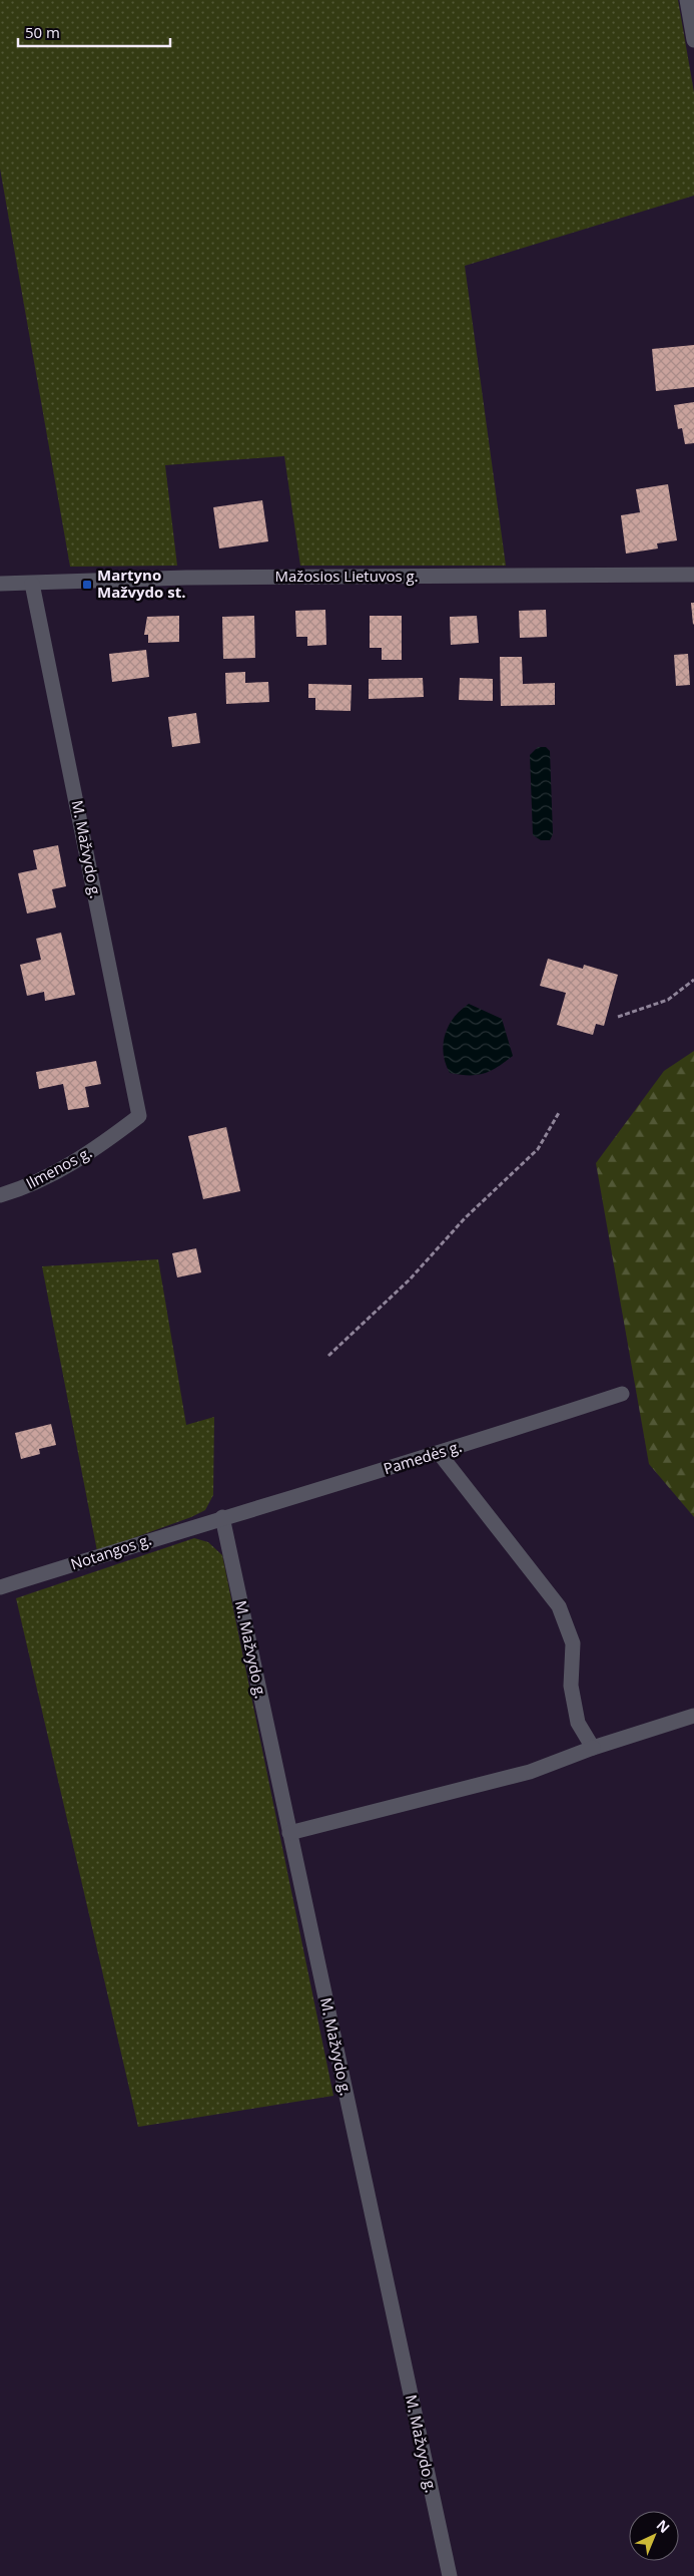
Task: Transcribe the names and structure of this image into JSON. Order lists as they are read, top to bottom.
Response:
{
  "streets": {
    "street": [
      "Mažosios Lietuvos g.",
      "M. Mažvydo g.",
      "Ilmenos g.",
      "Pamedės g.",
      "Notangos g."
    ]
  },
  "crossings": [
    ["Mažosios Lietuvos g.", "M. Mažvydo g."],
    ["M. Mažvydo g.", "Ilmenos g."],
    ["M. Mažvydo g.", "Pamedės g."],
    ["M. Mažvydo g.", "Notangos g."],
    ["Pamedės g.", "Notangos g."]
  ],
  "places": {
    "transit": ["Martyno Mažvydo st."]
  },
  "scale_bar": "50 m",
  "north": "top right"
}
